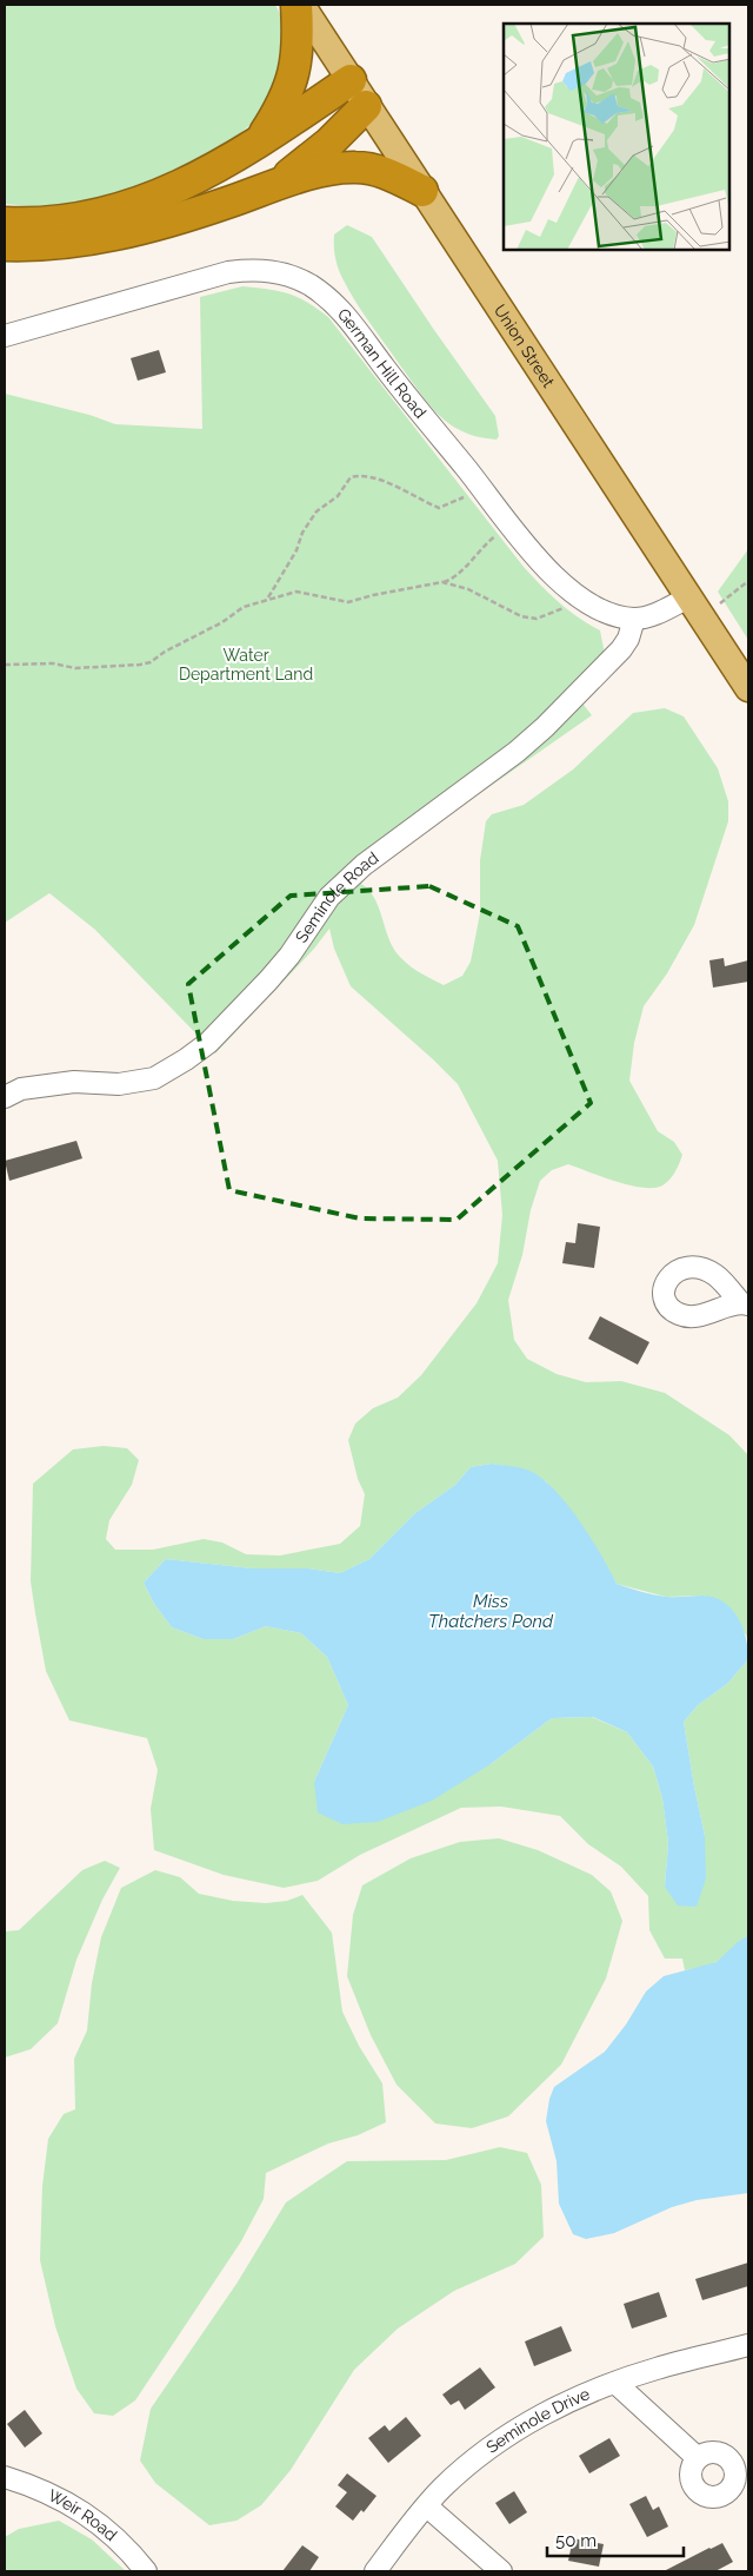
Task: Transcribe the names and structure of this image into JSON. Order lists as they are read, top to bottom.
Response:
{
  "streets": {
    "main road": ["Union Street"],
    "street": [
      "German Hill Road",
      "Seminole Road",
      "Seminole Drive",
      "Weir Road"
    ]
  },
  "crossings": [
    ["German Hill Road", "Seminole Road"]
  ],
  "water": ["Miss Thatchers Pond"],
  "parks": ["Water Department Land"],
  "scale_bar": "50 m"
}
